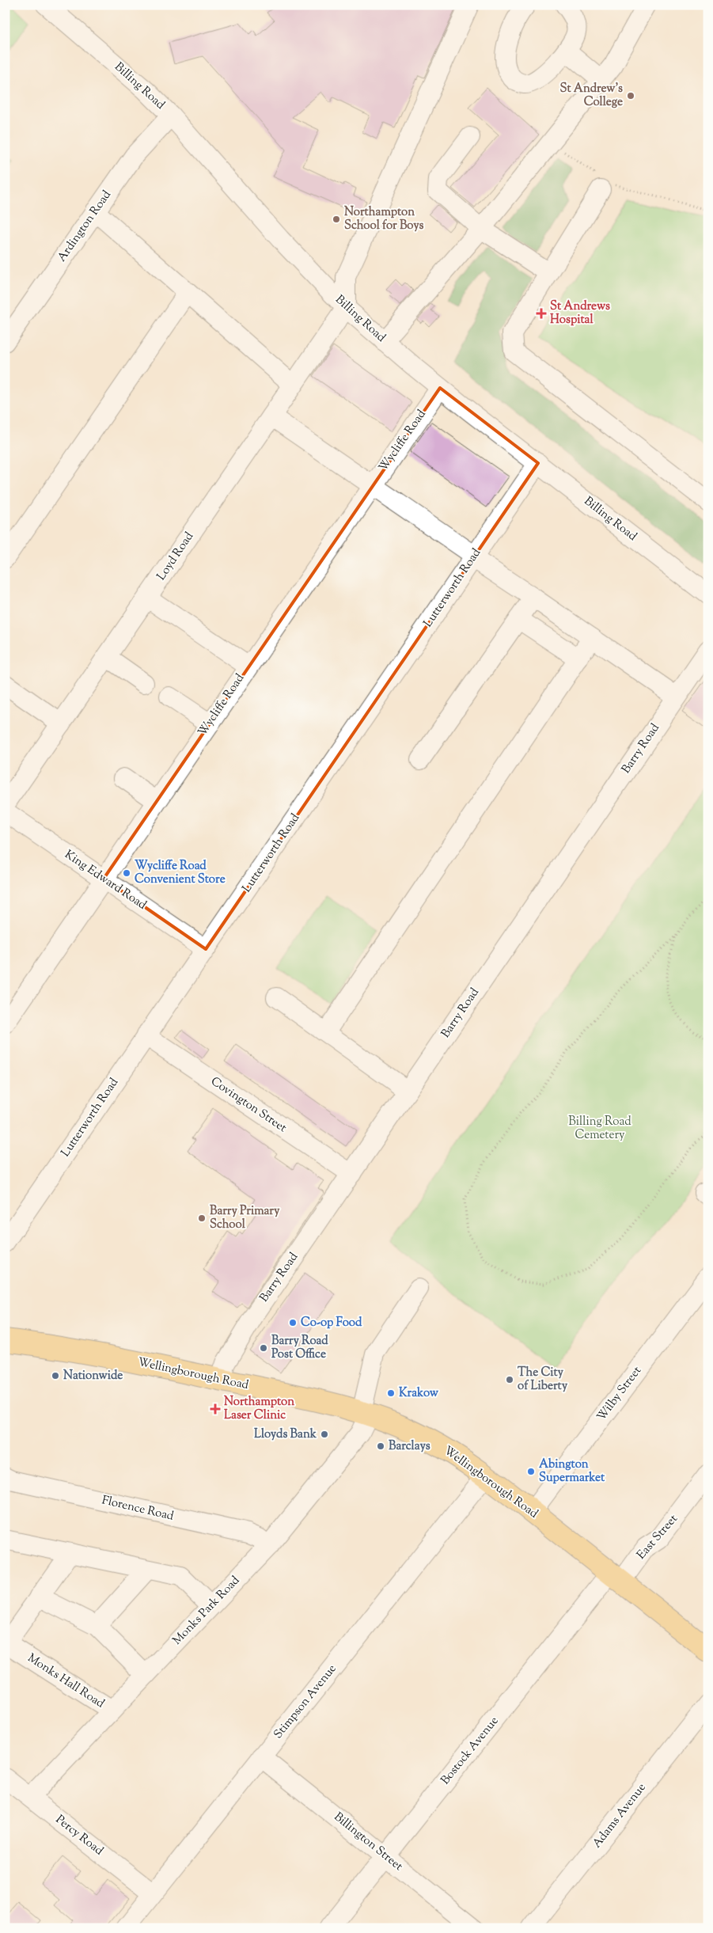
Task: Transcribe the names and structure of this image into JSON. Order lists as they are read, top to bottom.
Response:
{
  "streets": {
    "main road": ["Wellingborough Road"],
    "street": [
      "Billing Road",
      "Ardington Road",
      "Wycliffe Road",
      "Loyd Road",
      "Lutterworth Road",
      "Barry Road",
      "King Edward Road",
      "Covington Street",
      "Wilby Street",
      "Florence Road",
      "East Street",
      "Monks Park Road",
      "Monks Hall Road",
      "Stimpson Avenue",
      "Bostock Avenue",
      "Adams Avenue",
      "Percy Road",
      "Billington Street"
    ]
  },
  "crossings": [
    ["Billing Road", "Ardington Road"],
    ["Billing Road", "Wycliffe Road"],
    ["Billing Road", "Loyd Road"],
    ["Billing Road", "Lutterworth Road"],
    ["Wycliffe Road", "King Edward Road"],
    ["Lutterworth Road", "King Edward Road"],
    ["Lutterworth Road", "Covington Street"],
    ["Barry Road", "Covington Street"],
    ["Barry Road", "Wellingborough Road"],
    ["Wellingborough Road", "Wilby Street"],
    ["Wellingborough Road", "East Street"],
    ["Wellingborough Road", "Monks Park Road"],
    ["Wellingborough Road", "Stimpson Avenue"],
    ["Wellingborough Road", "Bostock Avenue"],
    ["Florence Road", "Monks Park Road"],
    ["East Street", "Bostock Avenue"],
    ["Monks Park Road", "Monks Hall Road"],
    ["Monks Park Road", "Percy Road"],
    ["Stimpson Avenue", "Percy Road"],
    ["Stimpson Avenue", "Billington Street"],
    ["Bostock Avenue", "Billington Street"]
  ],
  "parks": ["Billing Road Cemetery"],
  "places": {
    "other": [
      "St Andrew's College",
      "Northampton School for Boys",
      "Wycliffe Road Convenient Store",
      "Barry Primary School",
      "Co-op Food",
      "Barry Road Post Office",
      "Nationwide",
      "The City of Liberty",
      "Krakow",
      "Lloyds Bank",
      "Barclays",
      "Abington Supermarket"
    ],
    "health": ["St Andrews Hospital", "Northampton Laser Clinic"]
  }
}
